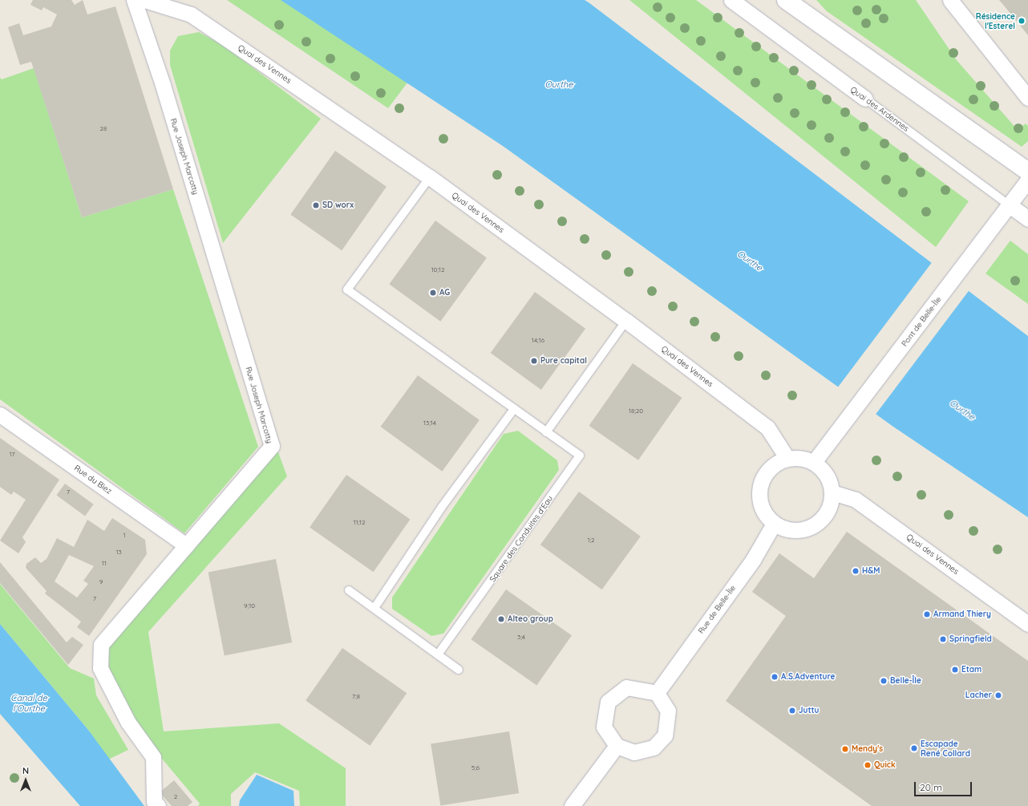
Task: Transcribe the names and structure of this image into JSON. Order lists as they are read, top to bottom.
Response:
{
  "streets": {
    "street": [
      "Quai des Vennes",
      "Quai des Ardennes",
      "Rue Joseph Marcotty",
      "Pont de Belle-Île",
      "Rue du Biez",
      "Rue de Belle-Île"
    ],
    "lane": ["Square des Conduites d'Eau"]
  },
  "crossings": [
    ["Quai des Vennes", "Pont de Belle-Île"],
    ["Quai des Vennes", "Square des Conduites d'Eau"],
    ["Quai des Vennes", "Rue de Belle-Île"],
    ["Quai des Ardennes", "Pont de Belle-Île"],
    ["Rue Joseph Marcotty", "Rue du Biez"],
    ["Pont de Belle-Île", "Rue de Belle-Île"]
  ],
  "water": ["Ourthe", "Canal de l'Ourthe"],
  "places": [
    "Résidence l'Esterel",
    "SD worx",
    "AG",
    "Pure capital",
    "H&M",
    "Armand Thiery",
    "Alteo group",
    "Springfield",
    "Etam",
    "A.S.Adventure",
    "Belle-Île",
    "Lacher",
    "Juttu",
    "Escapade René Collard",
    "Mendy's",
    "Quick"
  ],
  "house_numbers": [
    "28",
    "10;12",
    "14;16",
    "18;20",
    "13;14",
    "17",
    "7",
    "11;12",
    "1",
    "1;2",
    "13",
    "11",
    "9",
    "7",
    "9;10",
    "3;4",
    "7;8",
    "5;6",
    "2"
  ],
  "scale_bar": "20 m",
  "north": "top"
}
